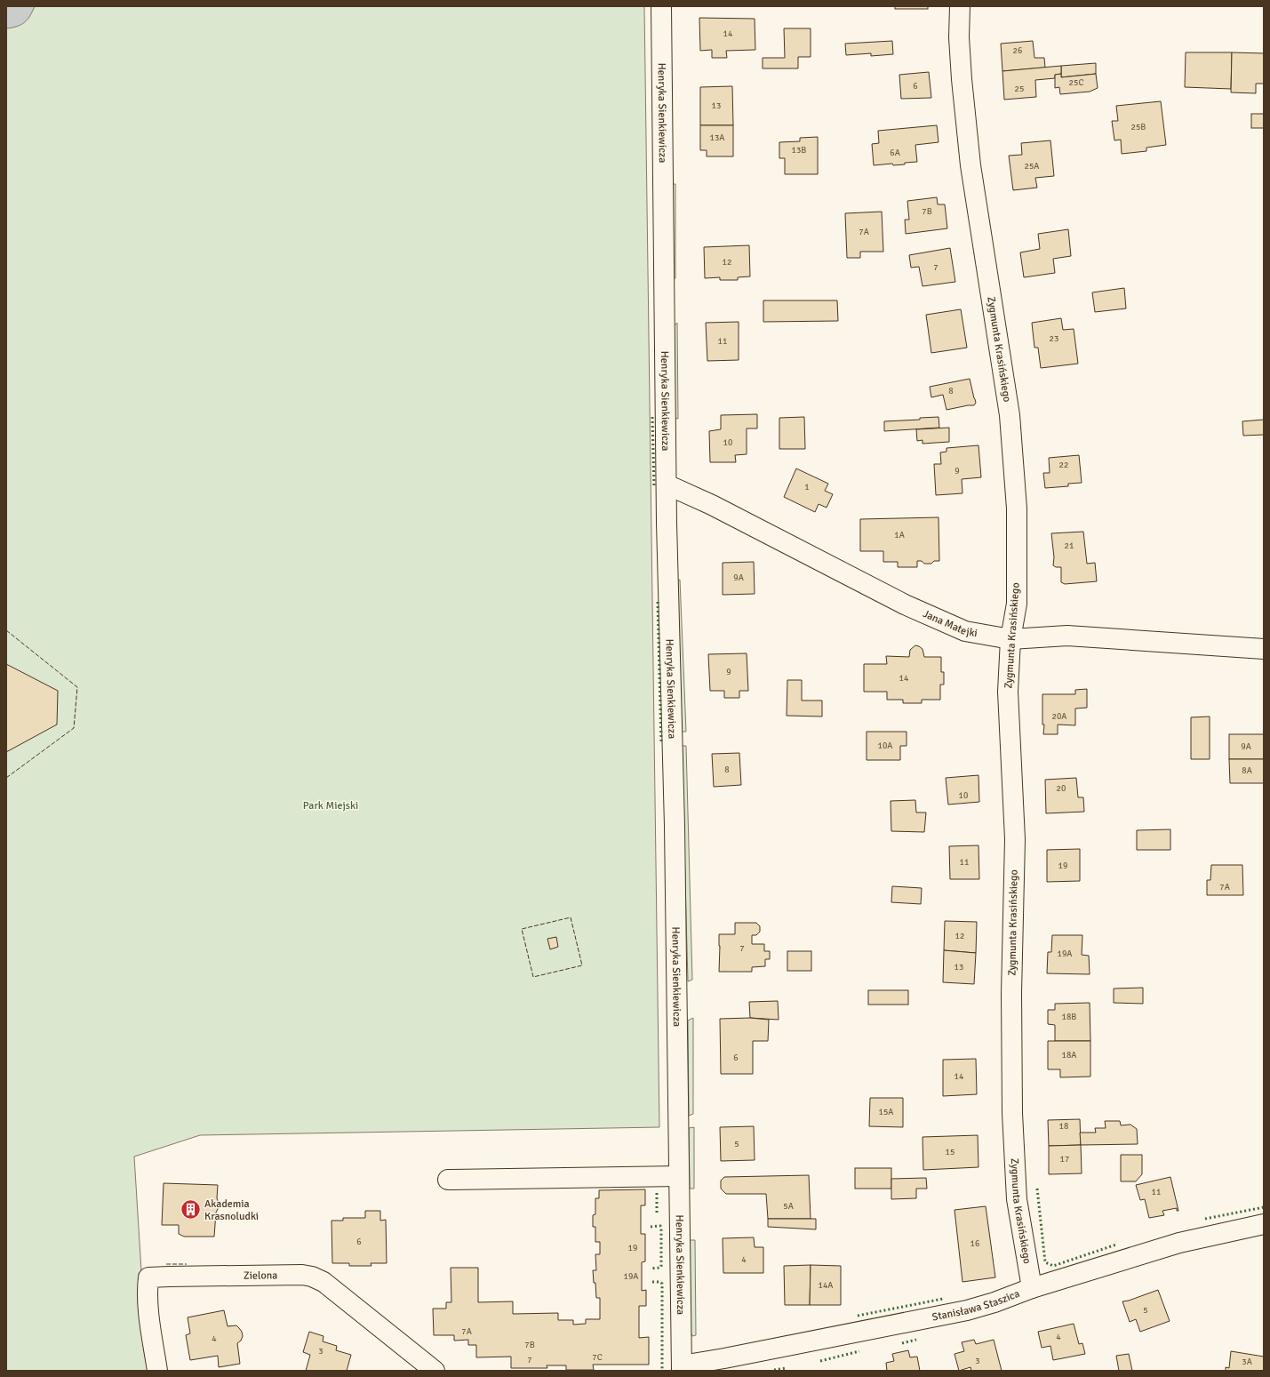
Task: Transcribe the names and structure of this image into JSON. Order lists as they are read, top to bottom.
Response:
{
  "streets": {
    "street": [
      "Henryka Sienkiewicza",
      "Zygmunta Krasińskiego",
      "Jana Matejki",
      "Zielona",
      "Stanisława Staszica"
    ]
  },
  "crossings": [
    ["Henryka Sienkiewicza", "Jana Matejki"],
    ["Henryka Sienkiewicza", "Stanisława Staszica"],
    ["Zygmunta Krasińskiego", "Jana Matejki"],
    ["Zygmunta Krasińskiego", "Stanisława Staszica"]
  ],
  "parks": ["Park Miejski"],
  "places": {
    "building": ["Akademia Krasnoludki"]
  },
  "house_numbers": [
    "14",
    "26",
    "25C",
    "6",
    "25",
    "13",
    "25B",
    "13A",
    "13B",
    "6A",
    "25A",
    "7B",
    "7A",
    "12",
    "7",
    "23",
    "11",
    "8",
    "10",
    "22",
    "9",
    "1",
    "1A",
    "21",
    "9A",
    "9",
    "14",
    "20A",
    "10A",
    "9A",
    "8",
    "8A",
    "20",
    "10",
    "11",
    "19",
    "7A",
    "12",
    "7",
    "19A",
    "13",
    "18B",
    "18A",
    "6",
    "14",
    "15A",
    "18",
    "5",
    "15",
    "17",
    "11",
    "5A",
    "6",
    "16",
    "19",
    "4",
    "19A",
    "14A",
    "5",
    "7A",
    "4",
    "4",
    "7B",
    "3",
    "7C",
    "7",
    "3",
    "3A"
  ]
}
